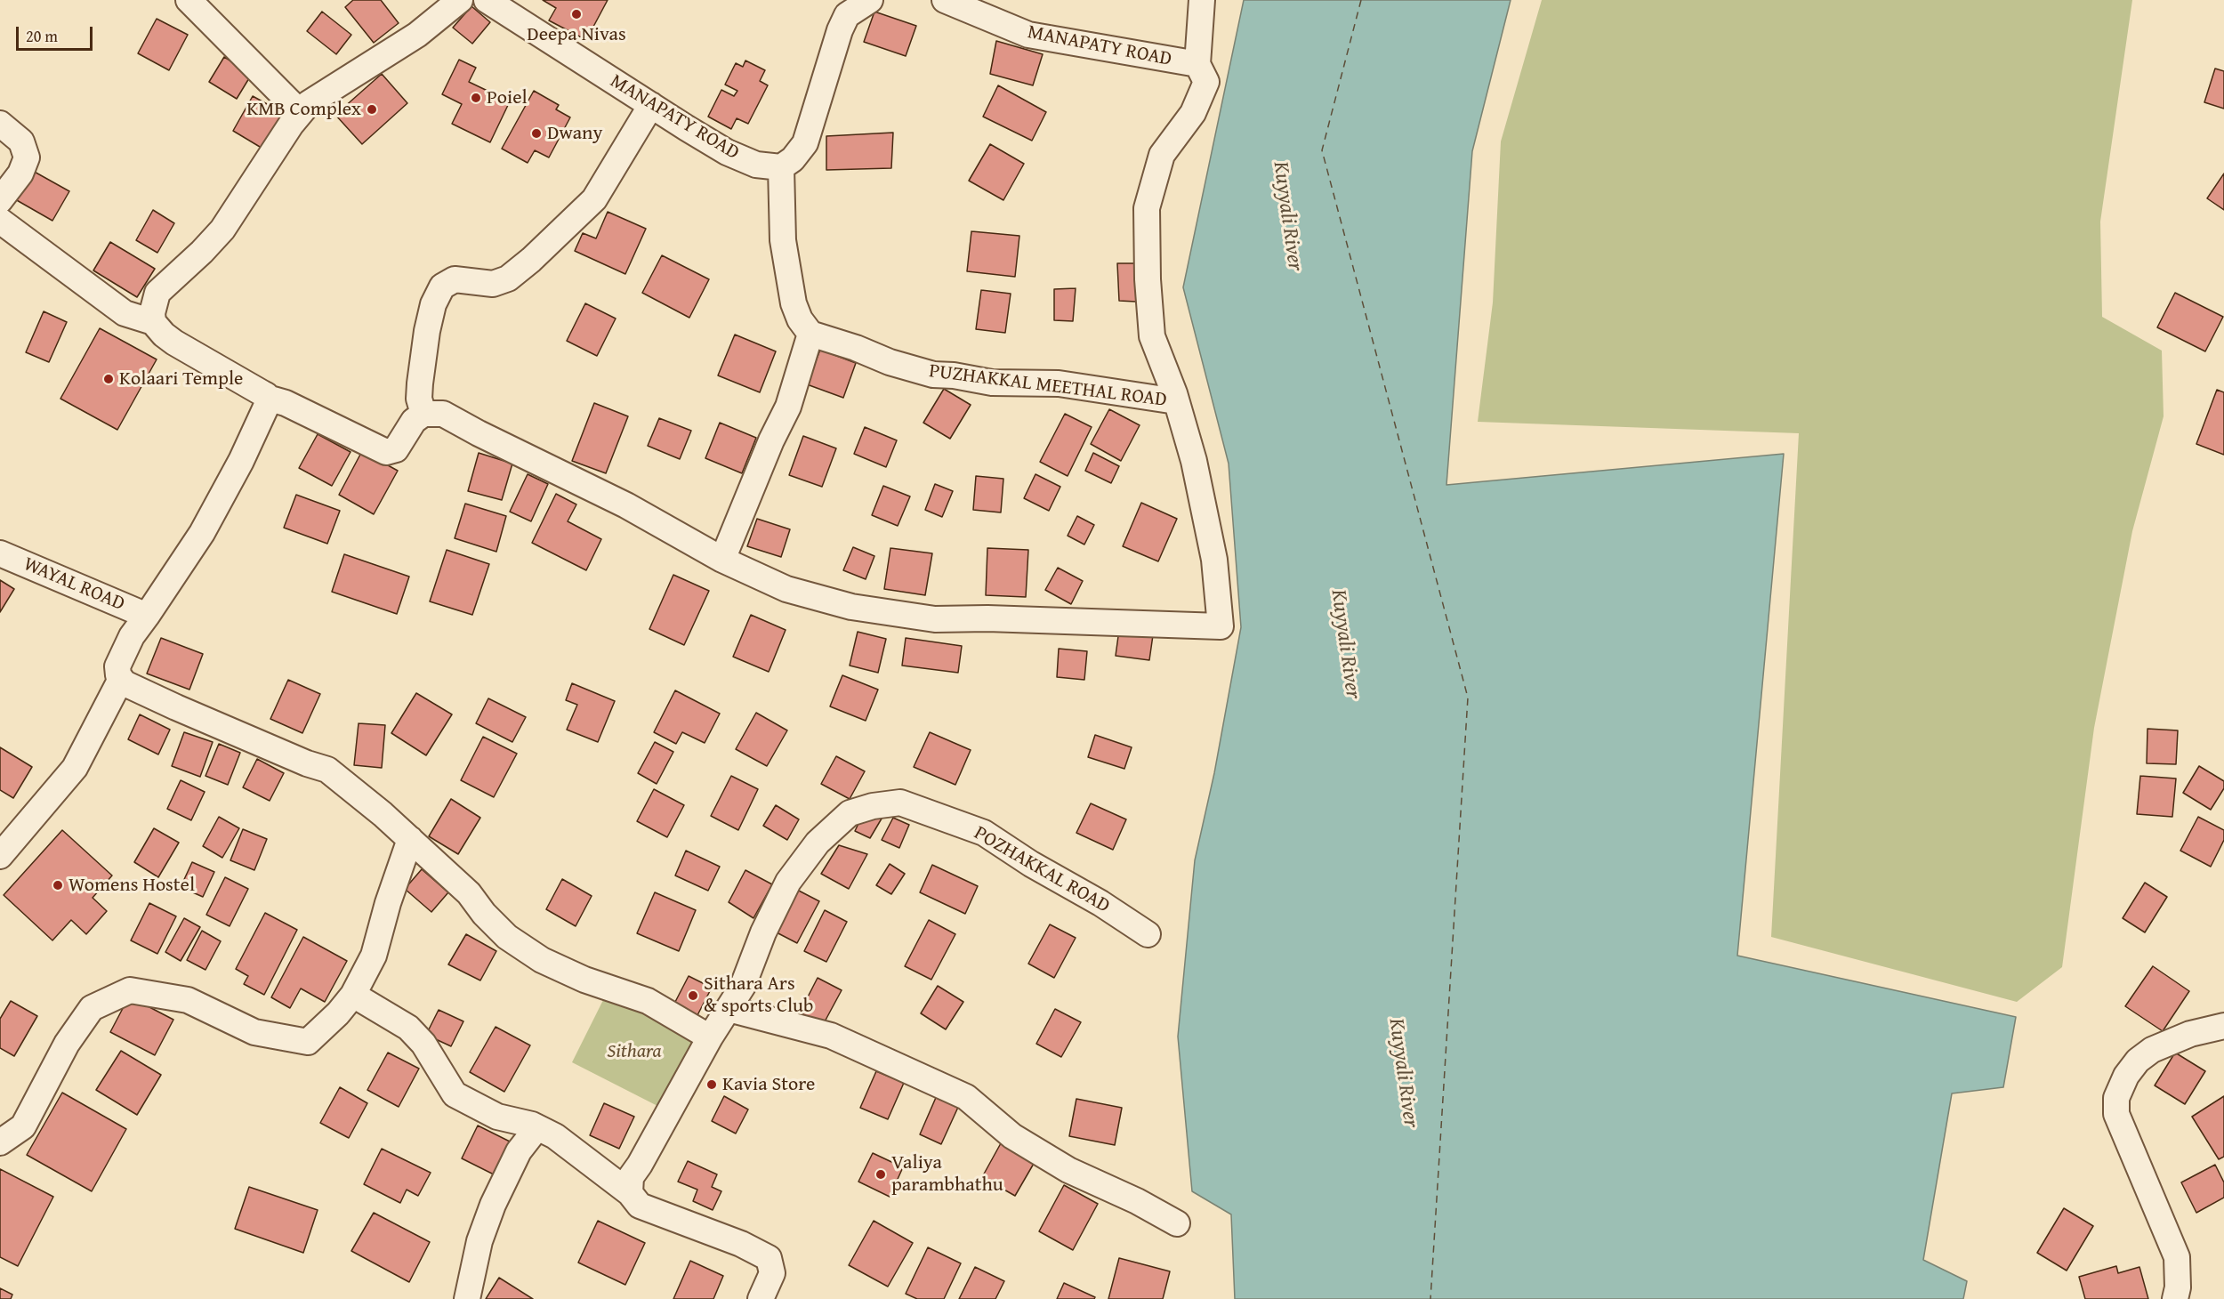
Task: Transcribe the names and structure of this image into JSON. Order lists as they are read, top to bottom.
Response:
{
  "streets": {
    "street": [
      "MANAPATY ROAD",
      "PUZHAKKAL MEETHAL ROAD",
      "WAYAL ROAD",
      "POZHAKKAL ROAD"
    ]
  },
  "water": ["Kuyyali River"],
  "parks": ["Sithara"],
  "places": [
    "Deepa Nivas",
    "Poiel",
    "KMB Complex",
    "Dwany",
    "Kolaari Temple",
    "Womens Hostel",
    "Sithara Ars & sports Club",
    "Kavia Store",
    "Valiya parambhathu"
  ],
  "scale_bar": "20 m"
}
